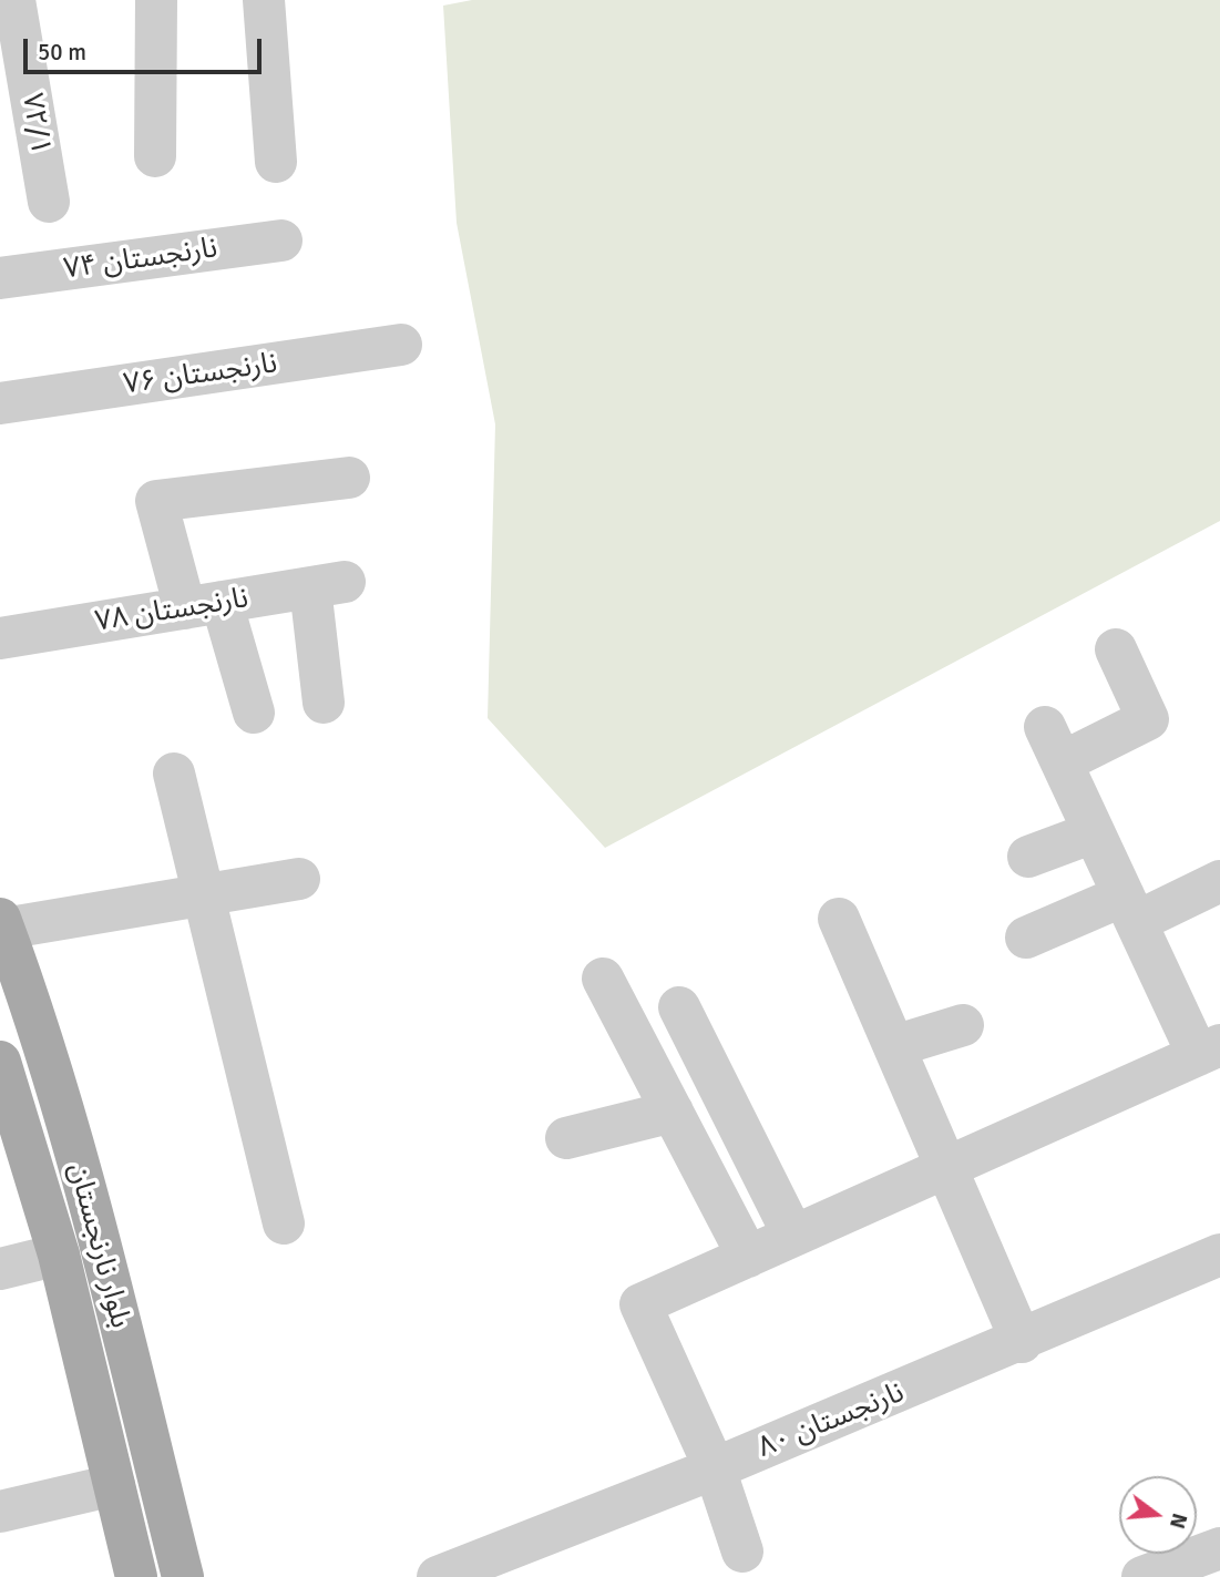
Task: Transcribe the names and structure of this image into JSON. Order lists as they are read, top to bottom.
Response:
{
  "streets": {
    "main road": ["بلوار نارنجستان"],
    "street": [
      "۷۲/۱",
      "نارنجستان ۷۴",
      "نارنجستان ۷۶",
      "نارنجستان ۷۸",
      "نارنجستان ۸۰"
    ]
  },
  "scale_bar": "50 m",
  "north": "right"
}
